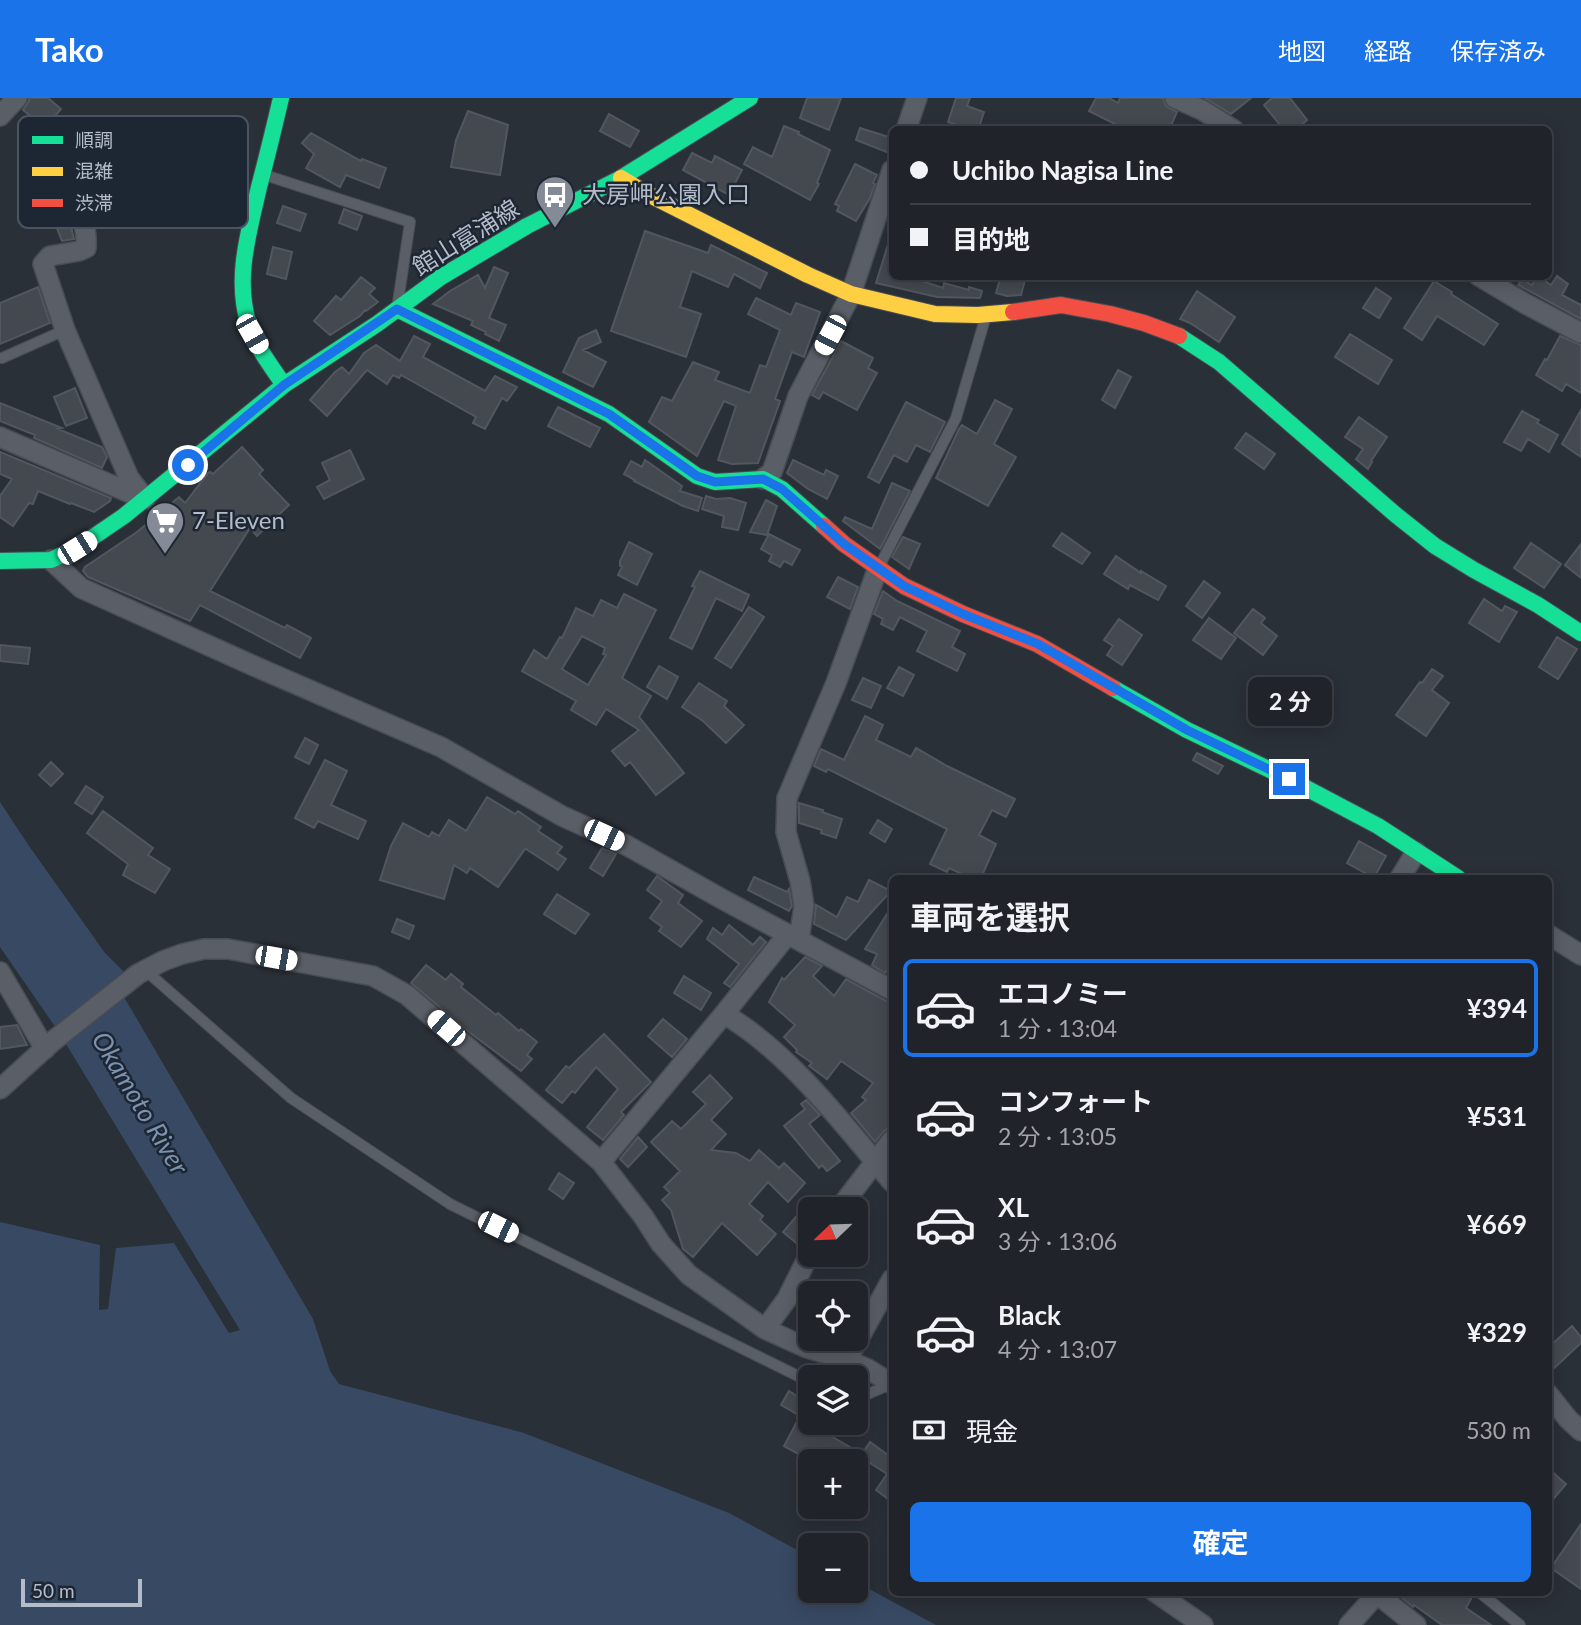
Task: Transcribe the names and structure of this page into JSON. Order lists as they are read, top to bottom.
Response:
{
  "streets": {
    "main road": ["館山富浦線"]
  },
  "water": ["Okamoto River"],
  "places": {
    "bus stop": ["大房岬公園入口"],
    "supermarket": ["7-Eleven"]
  },
  "legend": ["順調", "混雑", "渋滞"],
  "scale_bar": "50 m",
  "north": "bottom left",
  "page": {
    "header": "Tako",
    "nav": ["地図", "経路", "保存済み"],
    "banner": ["Uchibo Nagisa Line", "目的地"],
    "bubble": "2 分",
    "heading": "車両を選択",
    "list": [
      {
        "name": "エコノミー",
        "note": "1 分 · 13:04",
        "value": "¥394"
      },
      {
        "name": "コンフォート",
        "note": "2 分 · 13:05",
        "value": "¥531"
      },
      {
        "name": "XL",
        "note": "3 分 · 13:06",
        "value": "¥669"
      },
      {
        "name": "Black",
        "note": "4 分 · 13:07",
        "value": "¥329"
      }
    ],
    "map_buttons": ["+", "−"],
    "pay": ["現金", "530 m"],
    "buttons": "確定",
    "scale": "50 m"
  }
}
